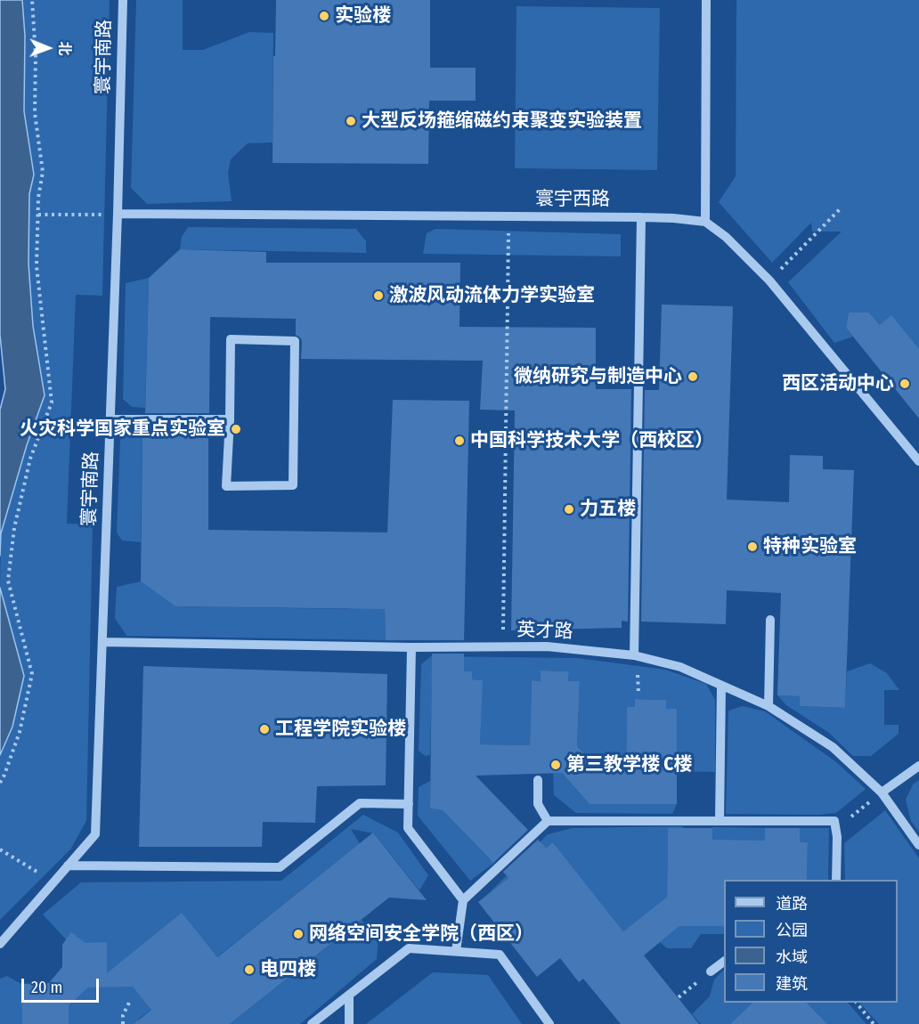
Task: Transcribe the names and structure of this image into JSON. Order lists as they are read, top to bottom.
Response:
{
  "streets": {
    "street": ["寰宇南路", "寰宇西路", "英才路"]
  },
  "crossings": [
    ["寰宇南路", "寰宇西路"],
    ["寰宇南路", "英才路"]
  ],
  "places": [
    "实验楼",
    "大型反场箍缩磁约束聚变实验装置",
    "激波风动流体力学实验室",
    "微纳研究与制造中心",
    "西区活动中心",
    "火灾科学国家重点实验室",
    "中国科学技术大学（西校区）",
    "力五楼",
    "特种实验室",
    "工程学院实验楼",
    "第三教学楼 C楼",
    "网络空间安全学院（西区）",
    "电四楼"
  ],
  "legend": [
    "道路",
    "公园",
    "水域",
    "建筑"
  ],
  "scale_bar": "20 m",
  "north": "right"
}
